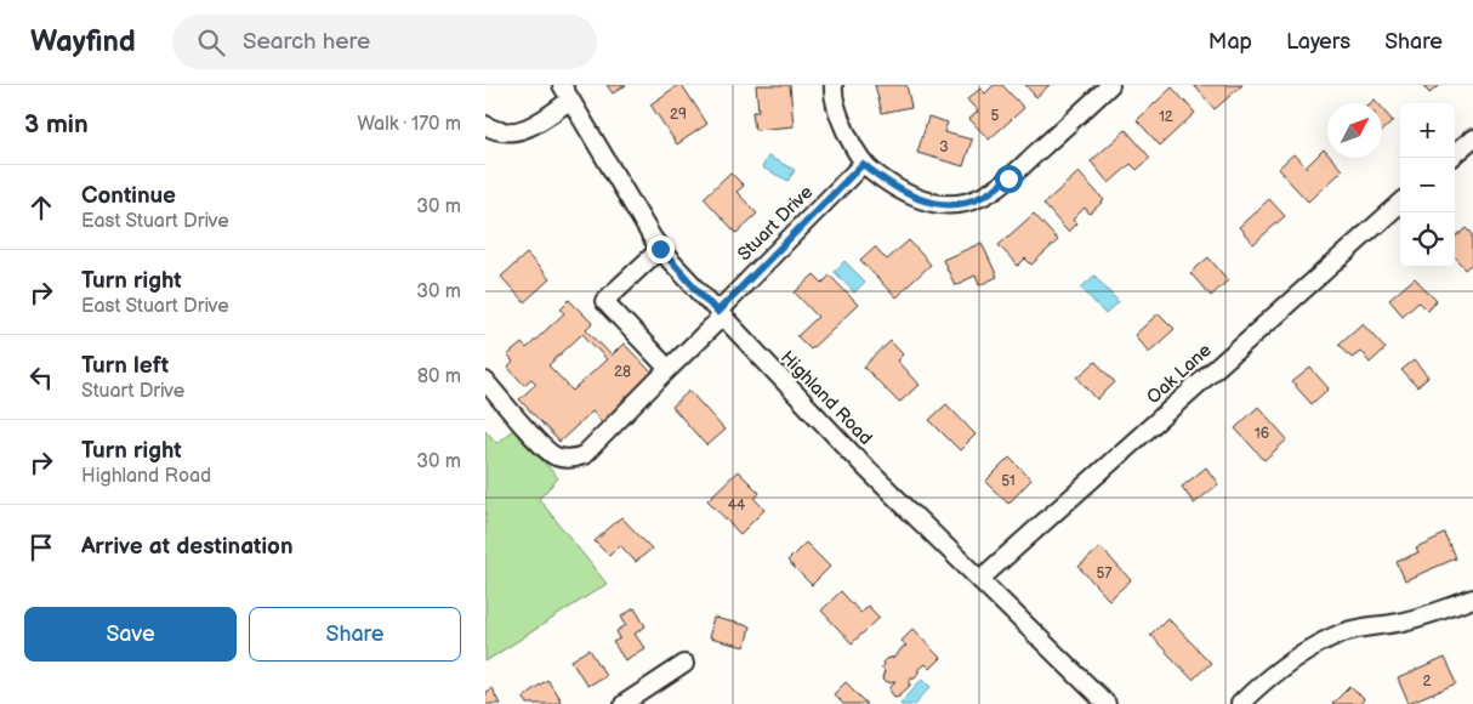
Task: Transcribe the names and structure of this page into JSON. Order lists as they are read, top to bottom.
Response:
{
  "streets": {
    "street": ["Stuart Drive", "Oak Lane", "Highland Road"]
  },
  "crossings": [
    ["Stuart Drive", "Highland Road"],
    ["Oak Lane", "Highland Road"]
  ],
  "house_numbers": [
    "29",
    "5",
    "12",
    "3",
    "28",
    "16",
    "51",
    "44",
    "57",
    "2"
  ],
  "north": "top right",
  "page": {
    "header": "Wayfind",
    "search": "Search here",
    "nav": ["Map", "Layers", "Share"],
    "heading": ["3 min", "Walk · 170 m"],
    "map_buttons": ["+", "−"],
    "list": [
      ["Continue", "East Stuart Drive", "30 m"],
      ["Turn right", "East Stuart Drive", "30 m"],
      ["Turn left", "Stuart Drive", "80 m"],
      ["Turn right", "Highland Road", "30 m"],
      "Arrive at destination"
    ],
    "buttons": ["Save", "Share"]
  }
}
